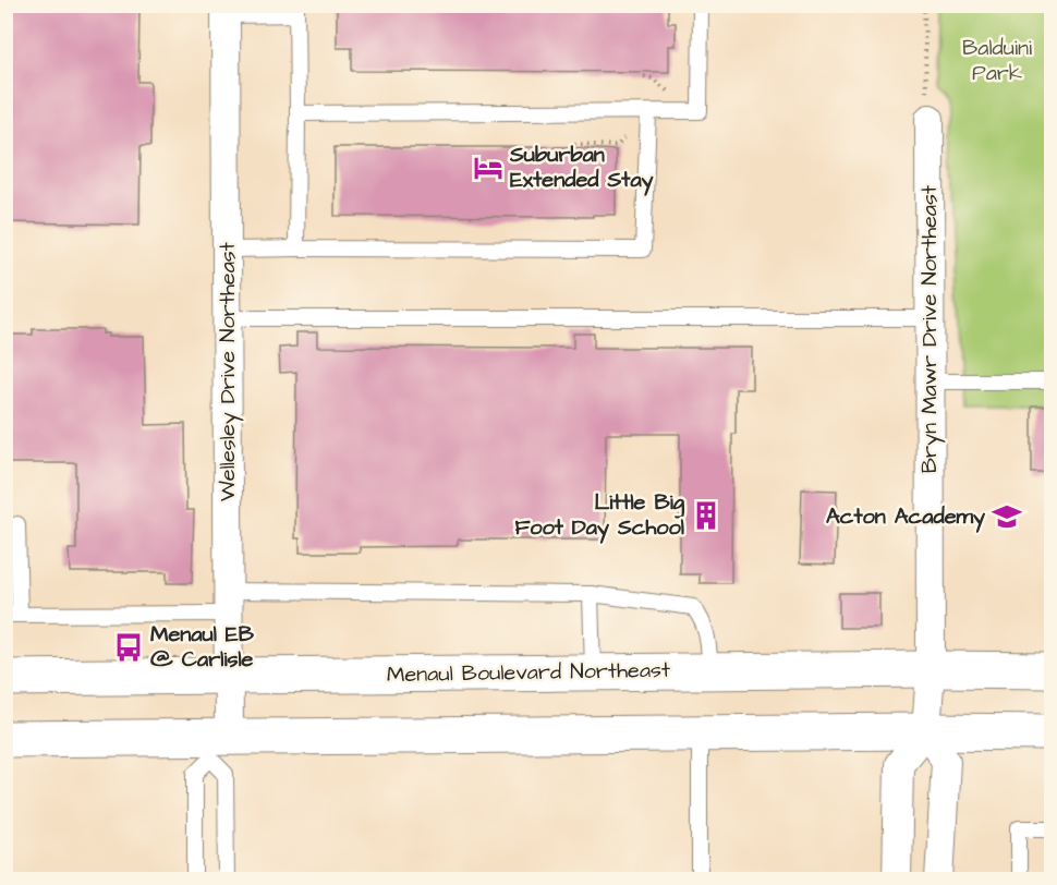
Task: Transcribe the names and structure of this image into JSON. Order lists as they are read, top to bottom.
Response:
{
  "streets": {
    "main road": ["Menaul Boulevard Northeast"],
    "street": ["Bryn Mawr Drive Northeast", "Wellesley Drive Northeast"]
  },
  "crossings": [
    ["Bryn Mawr Drive Northeast", "Menaul Boulevard Northeast"],
    ["Wellesley Drive Northeast", "Menaul Boulevard Northeast"]
  ],
  "parks": ["Balduini Park"],
  "places": {
    "hotel": ["Suburban Extended Stay"],
    "building": ["Little Big Foot Day School"],
    "school or university": ["Acton Academy"],
    "bus stop": ["Menaul EB @ Carlisle"]
  }
}
